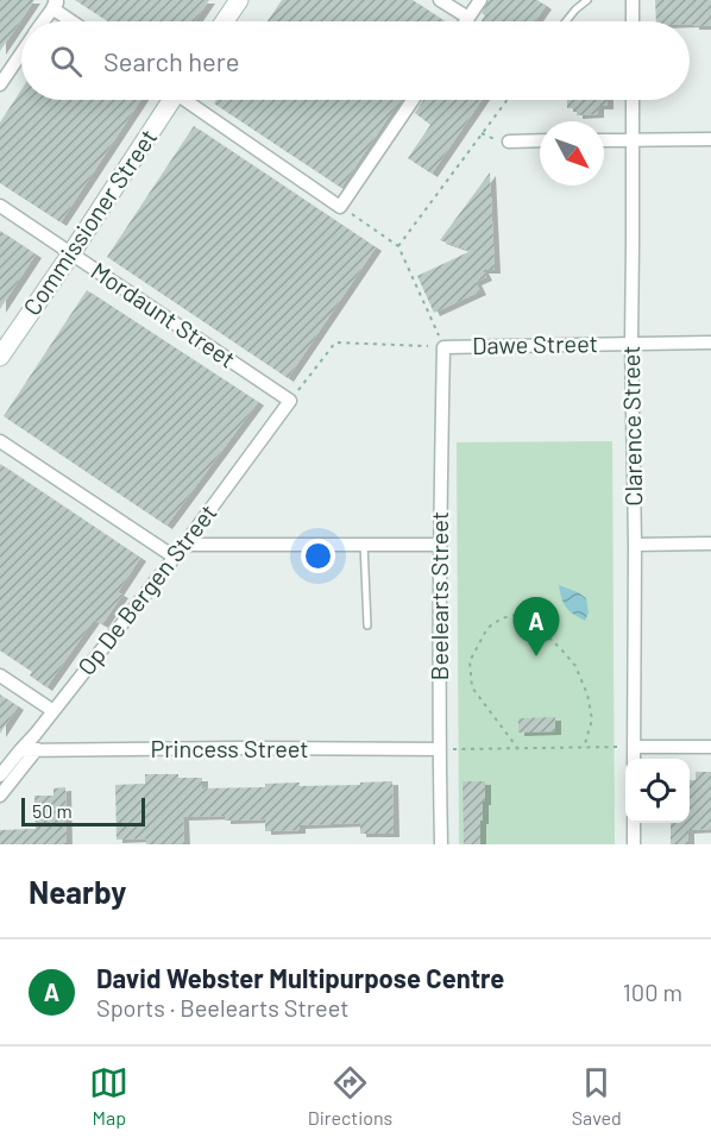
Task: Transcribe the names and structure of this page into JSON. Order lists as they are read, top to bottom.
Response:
{
  "streets": {
    "main road": ["Commissioner Street"],
    "street": [
      "Mordaunt Street",
      "Dawe Street",
      "Clarence Street",
      "Op De Bergen Street",
      "Beelearts Street",
      "Princess Street"
    ]
  },
  "crossings": [
    ["Commissioner Street", "Mordaunt Street"],
    ["Mordaunt Street", "Op De Bergen Street"],
    ["Dawe Street", "Clarence Street"],
    ["Dawe Street", "Beelearts Street"],
    ["Op De Bergen Street", "Princess Street"],
    ["Beelearts Street", "Princess Street"]
  ],
  "scale_bar": "50 m",
  "north": "bottom right",
  "page": {
    "search": "Search here",
    "pins": "A",
    "scale": "50 m",
    "heading": "Nearby",
    "list": [
      {
        "mark": "A",
        "name": "David Webster Multipurpose Centre",
        "note": "Sports · Beelearts Street",
        "value": "100 m"
      }
    ],
    "nav": ["Map", "Directions", "Saved"]
  }
}
